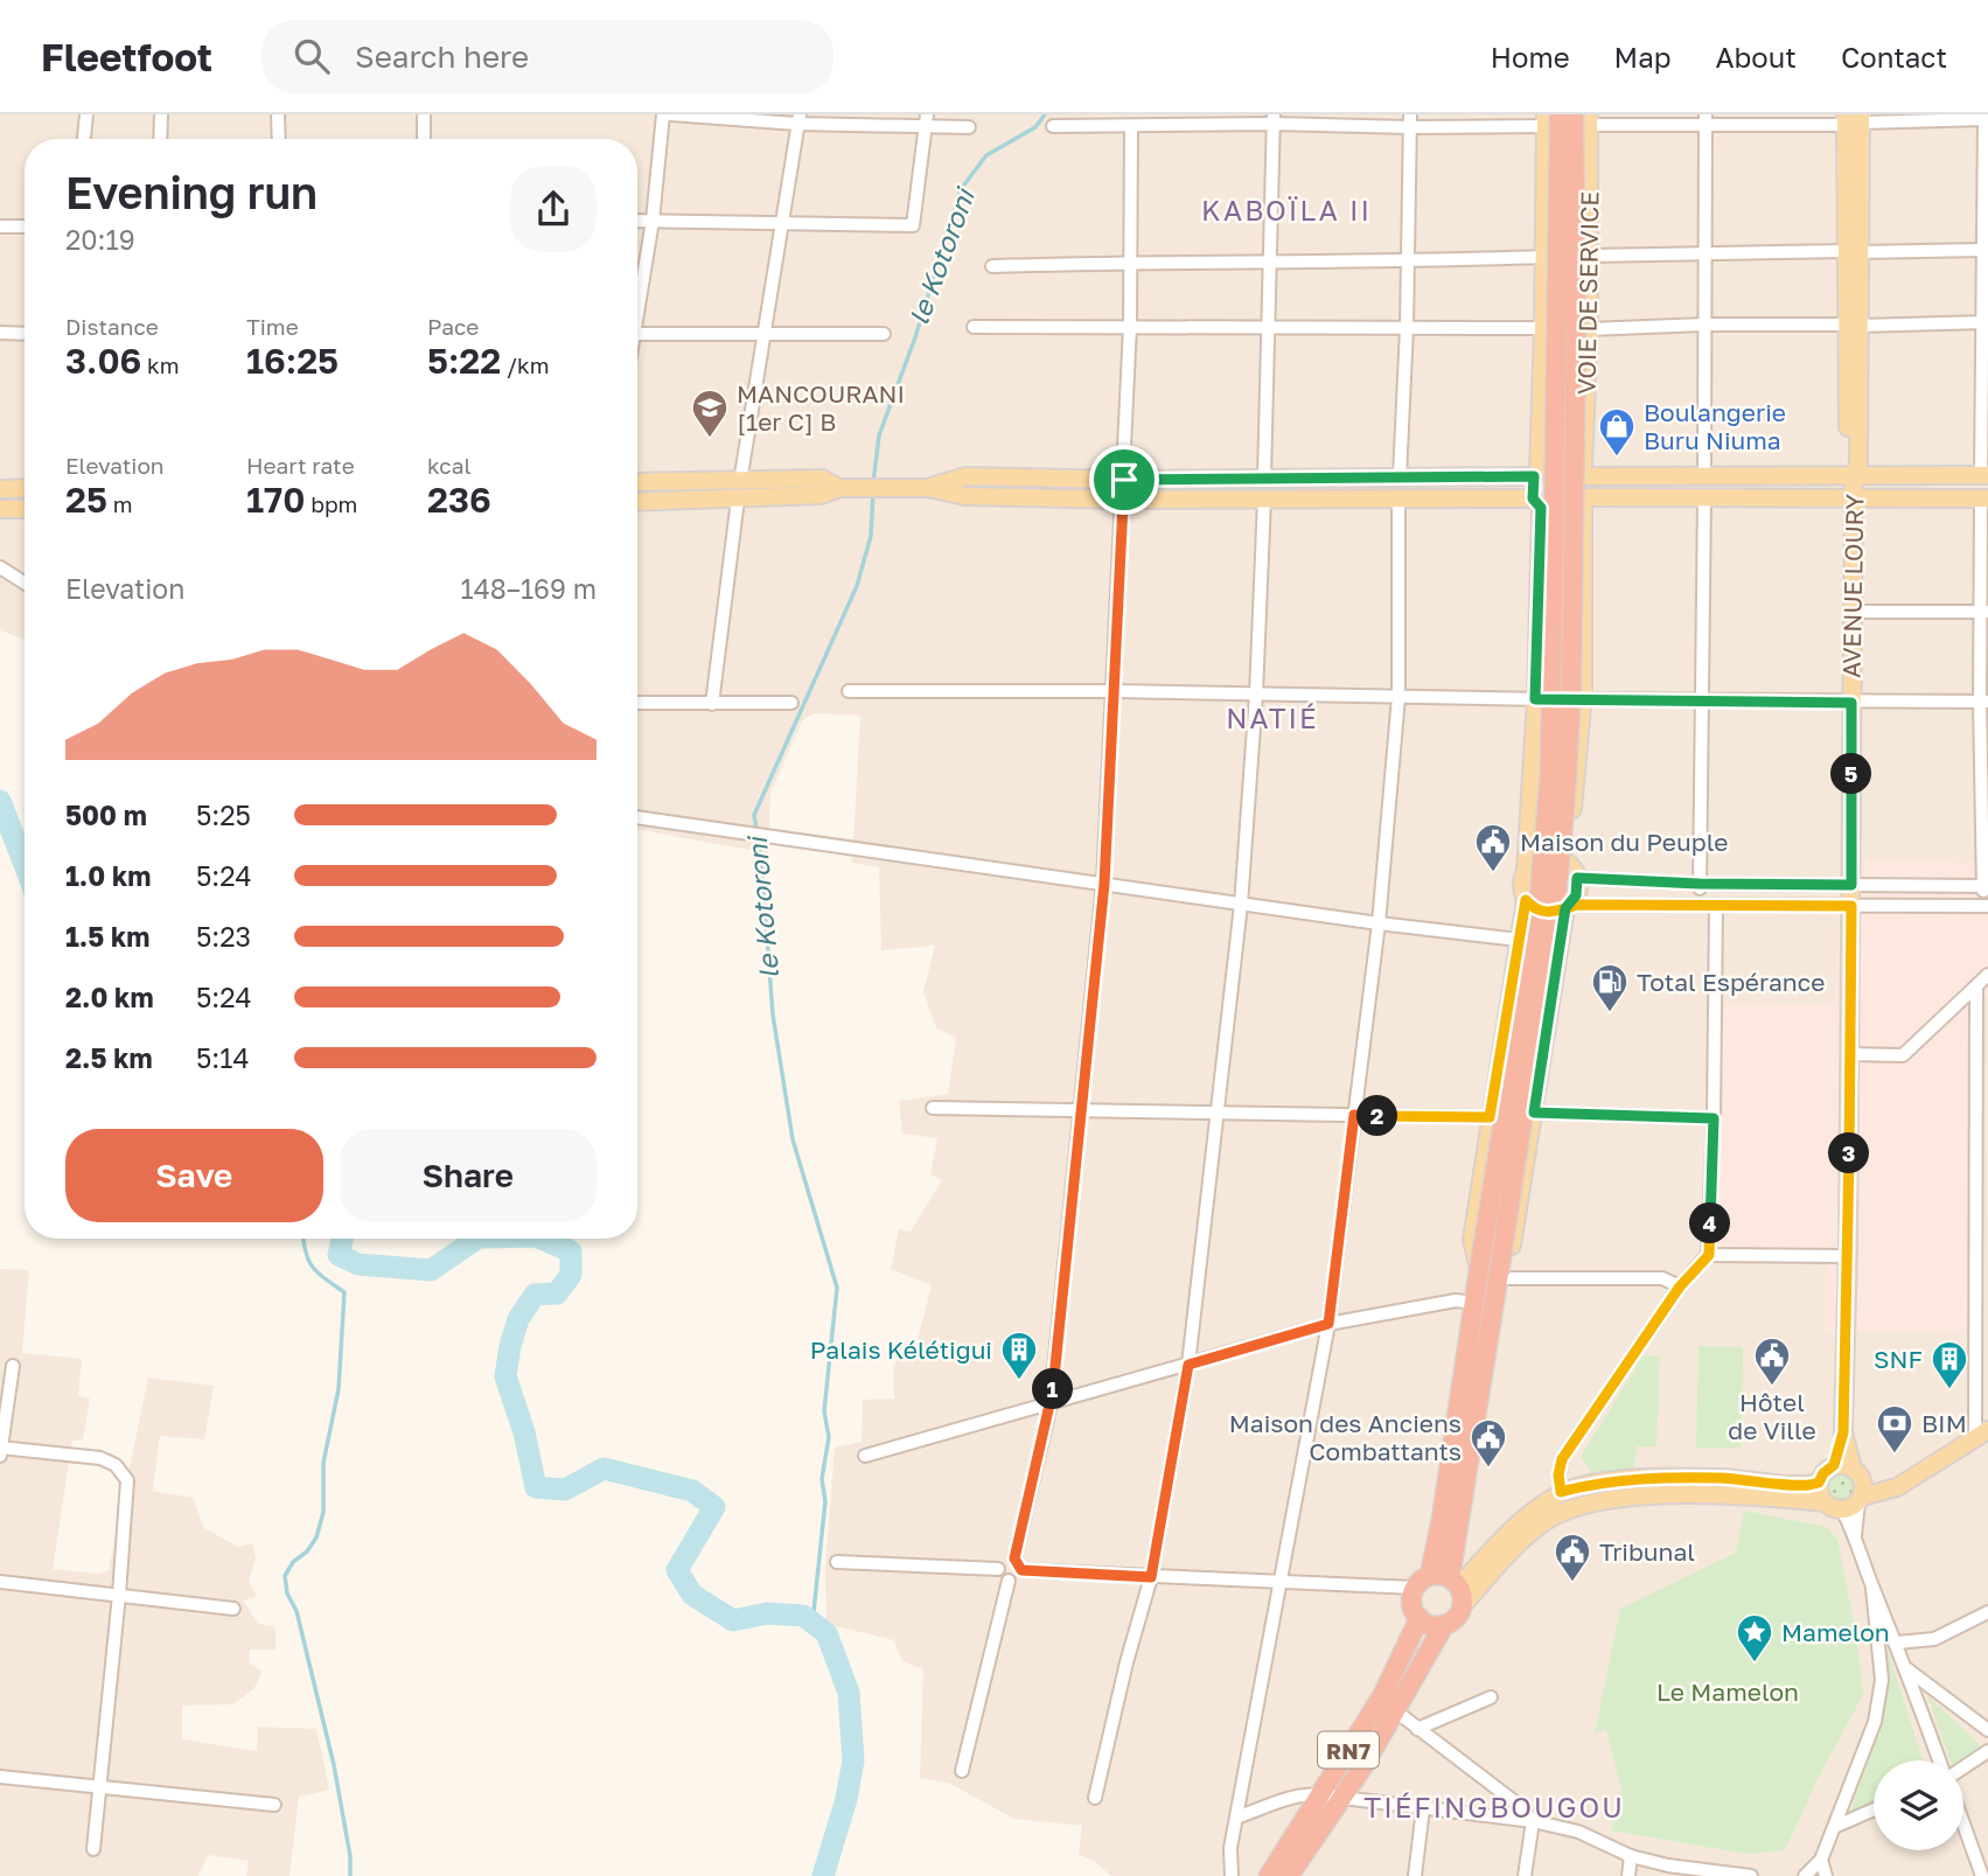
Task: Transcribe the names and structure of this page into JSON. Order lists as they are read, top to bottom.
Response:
{
  "streets": {
    "highway": ["RN7"],
    "main road": ["VOIE DE SERVICE", "AVENUE LOURY"]
  },
  "districts": ["KABOÏLA II", "NATIÉ", "TIÉFINGBOUGOU"],
  "water": ["le Kotoroni"],
  "parks": ["Le Mamelon"],
  "places": {
    "school or university": ["MANCOURANI [1er C] B"],
    "shop": ["Boulangerie Buru Niuma"],
    "public building": [
      "Maison du Peuple",
      "Hôtel de Ville",
      "Maison des Anciens Combattants",
      "Tribunal"
    ],
    "fuel station": ["Total Espérance"],
    "building": ["Palais Kélétigui", "SNF"],
    "bank": ["BIM"],
    "place": ["Mamelon"]
  },
  "page": {
    "header": "Fleetfoot",
    "search": "Search here",
    "nav": [
      "Home",
      "Map",
      "About",
      "Contact"
    ],
    "heading": ["Evening run", "20:19"],
    "stats": [
      ["Distance", "3.06 km"],
      ["Time", "16:25"],
      ["Pace", "5:22 /km"],
      ["Elevation", "25 m"],
      ["Heart rate", "170 bpm"],
      ["kcal", "236"]
    ],
    "chart": ["Elevation", "148–169 m"],
    "pins": [
      "5",
      "2",
      "3",
      "4",
      "1"
    ],
    "list": [
      {
        "name": "500 m",
        "note": "5:25"
      },
      {
        "name": "1.0 km",
        "note": "5:24"
      },
      {
        "name": "1.5 km",
        "note": "5:23"
      },
      {
        "name": "2.0 km",
        "note": "5:24"
      },
      {
        "name": "2.5 km",
        "note": "5:14"
      }
    ],
    "buttons": ["Save", "Share"]
  }
}
